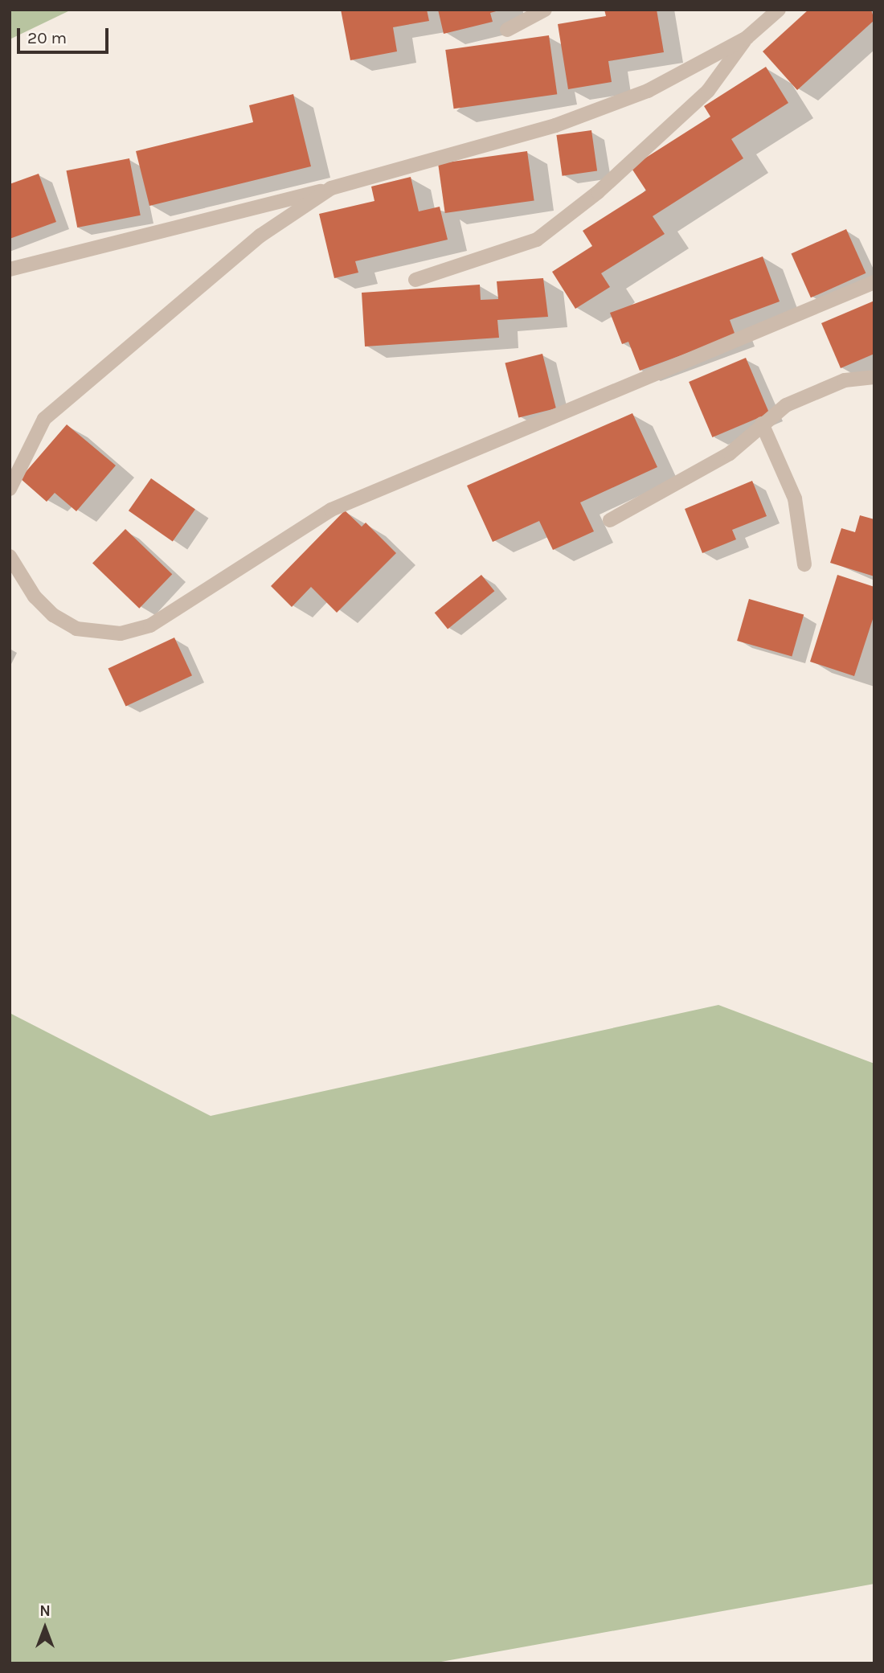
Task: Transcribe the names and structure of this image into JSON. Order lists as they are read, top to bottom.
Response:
{
  "scale_bar": "20 m",
  "north": "top"
}
